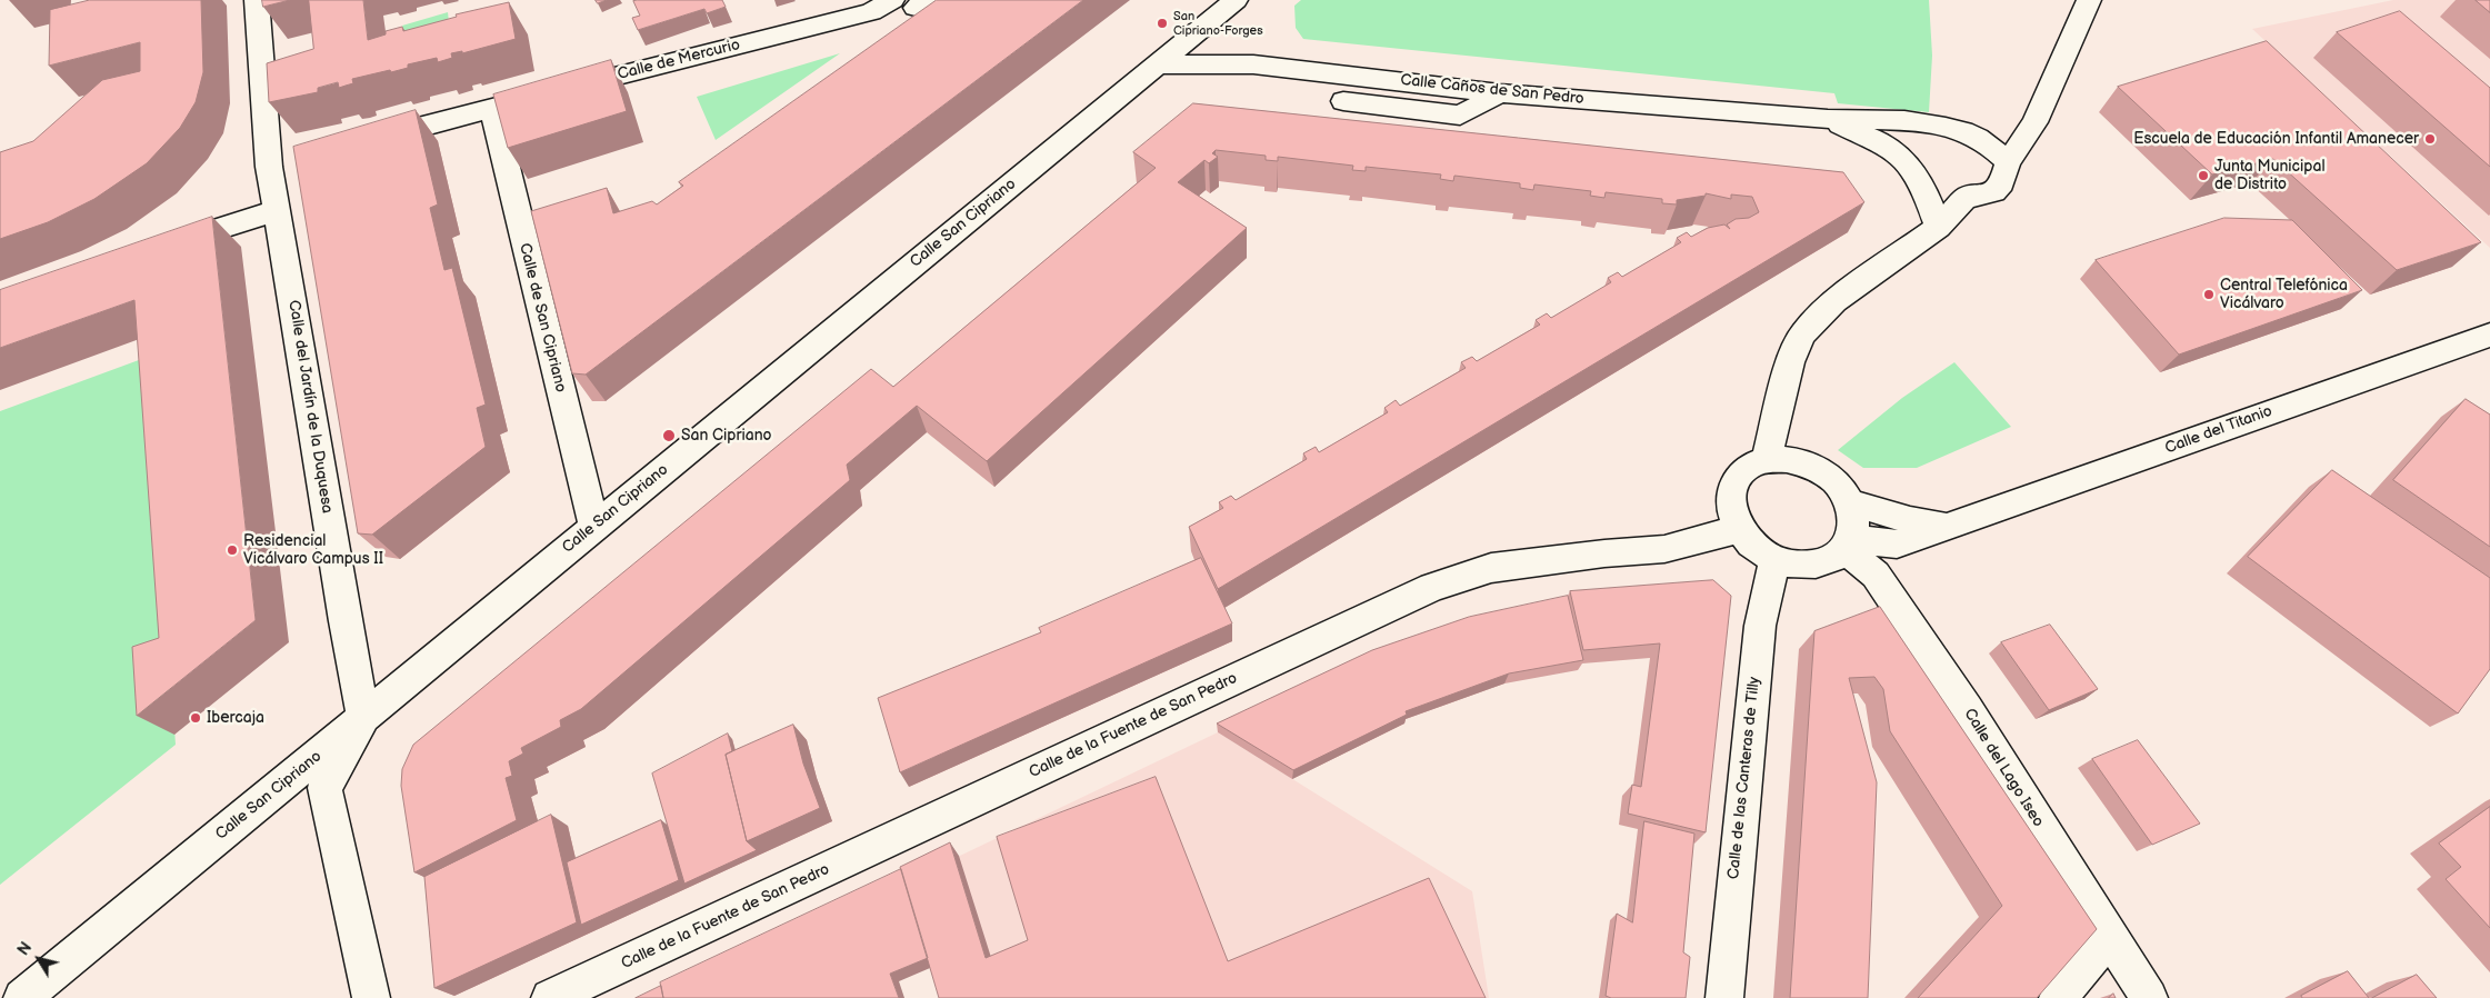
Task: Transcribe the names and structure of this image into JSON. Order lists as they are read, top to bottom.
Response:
{
  "streets": {
    "street": [
      "Calle de Mercurio",
      "Calle Caños de San Pedro",
      "Calle San Cipriano",
      "Calle de San Cipriano",
      "Calle del Jardín de la Duquesa",
      "Calle del Titanio",
      "Calle de la Fuente de San Pedro",
      "Calle del Lago Iseo",
      "Calle de las Canteras de Tilly"
    ]
  },
  "crossings": [
    ["Calle de Mercurio", "Calle de San Cipriano"],
    ["Calle Caños de San Pedro", "Calle San Cipriano"],
    ["Calle San Cipriano", "Calle de San Cipriano"],
    ["Calle San Cipriano", "Calle del Jardín de la Duquesa"],
    ["Calle del Titanio", "Calle de la Fuente de San Pedro"],
    ["Calle del Titanio", "Calle del Lago Iseo"],
    ["Calle del Titanio", "Calle de las Canteras de Tilly"],
    ["Calle de la Fuente de San Pedro", "Calle del Lago Iseo"],
    ["Calle de la Fuente de San Pedro", "Calle de las Canteras de Tilly"],
    ["Calle del Lago Iseo", "Calle de las Canteras de Tilly"]
  ],
  "places": [
    "San Cipriano-Forges",
    "Escuela de Educación Infantil Amanecer",
    "Junta Municipal de Distrito",
    "Central Telefónica Vicálvaro",
    "San Cipriano",
    "Residencial Vicálvaro Campus II",
    "Ibercaja"
  ],
  "north": "top left"
}
